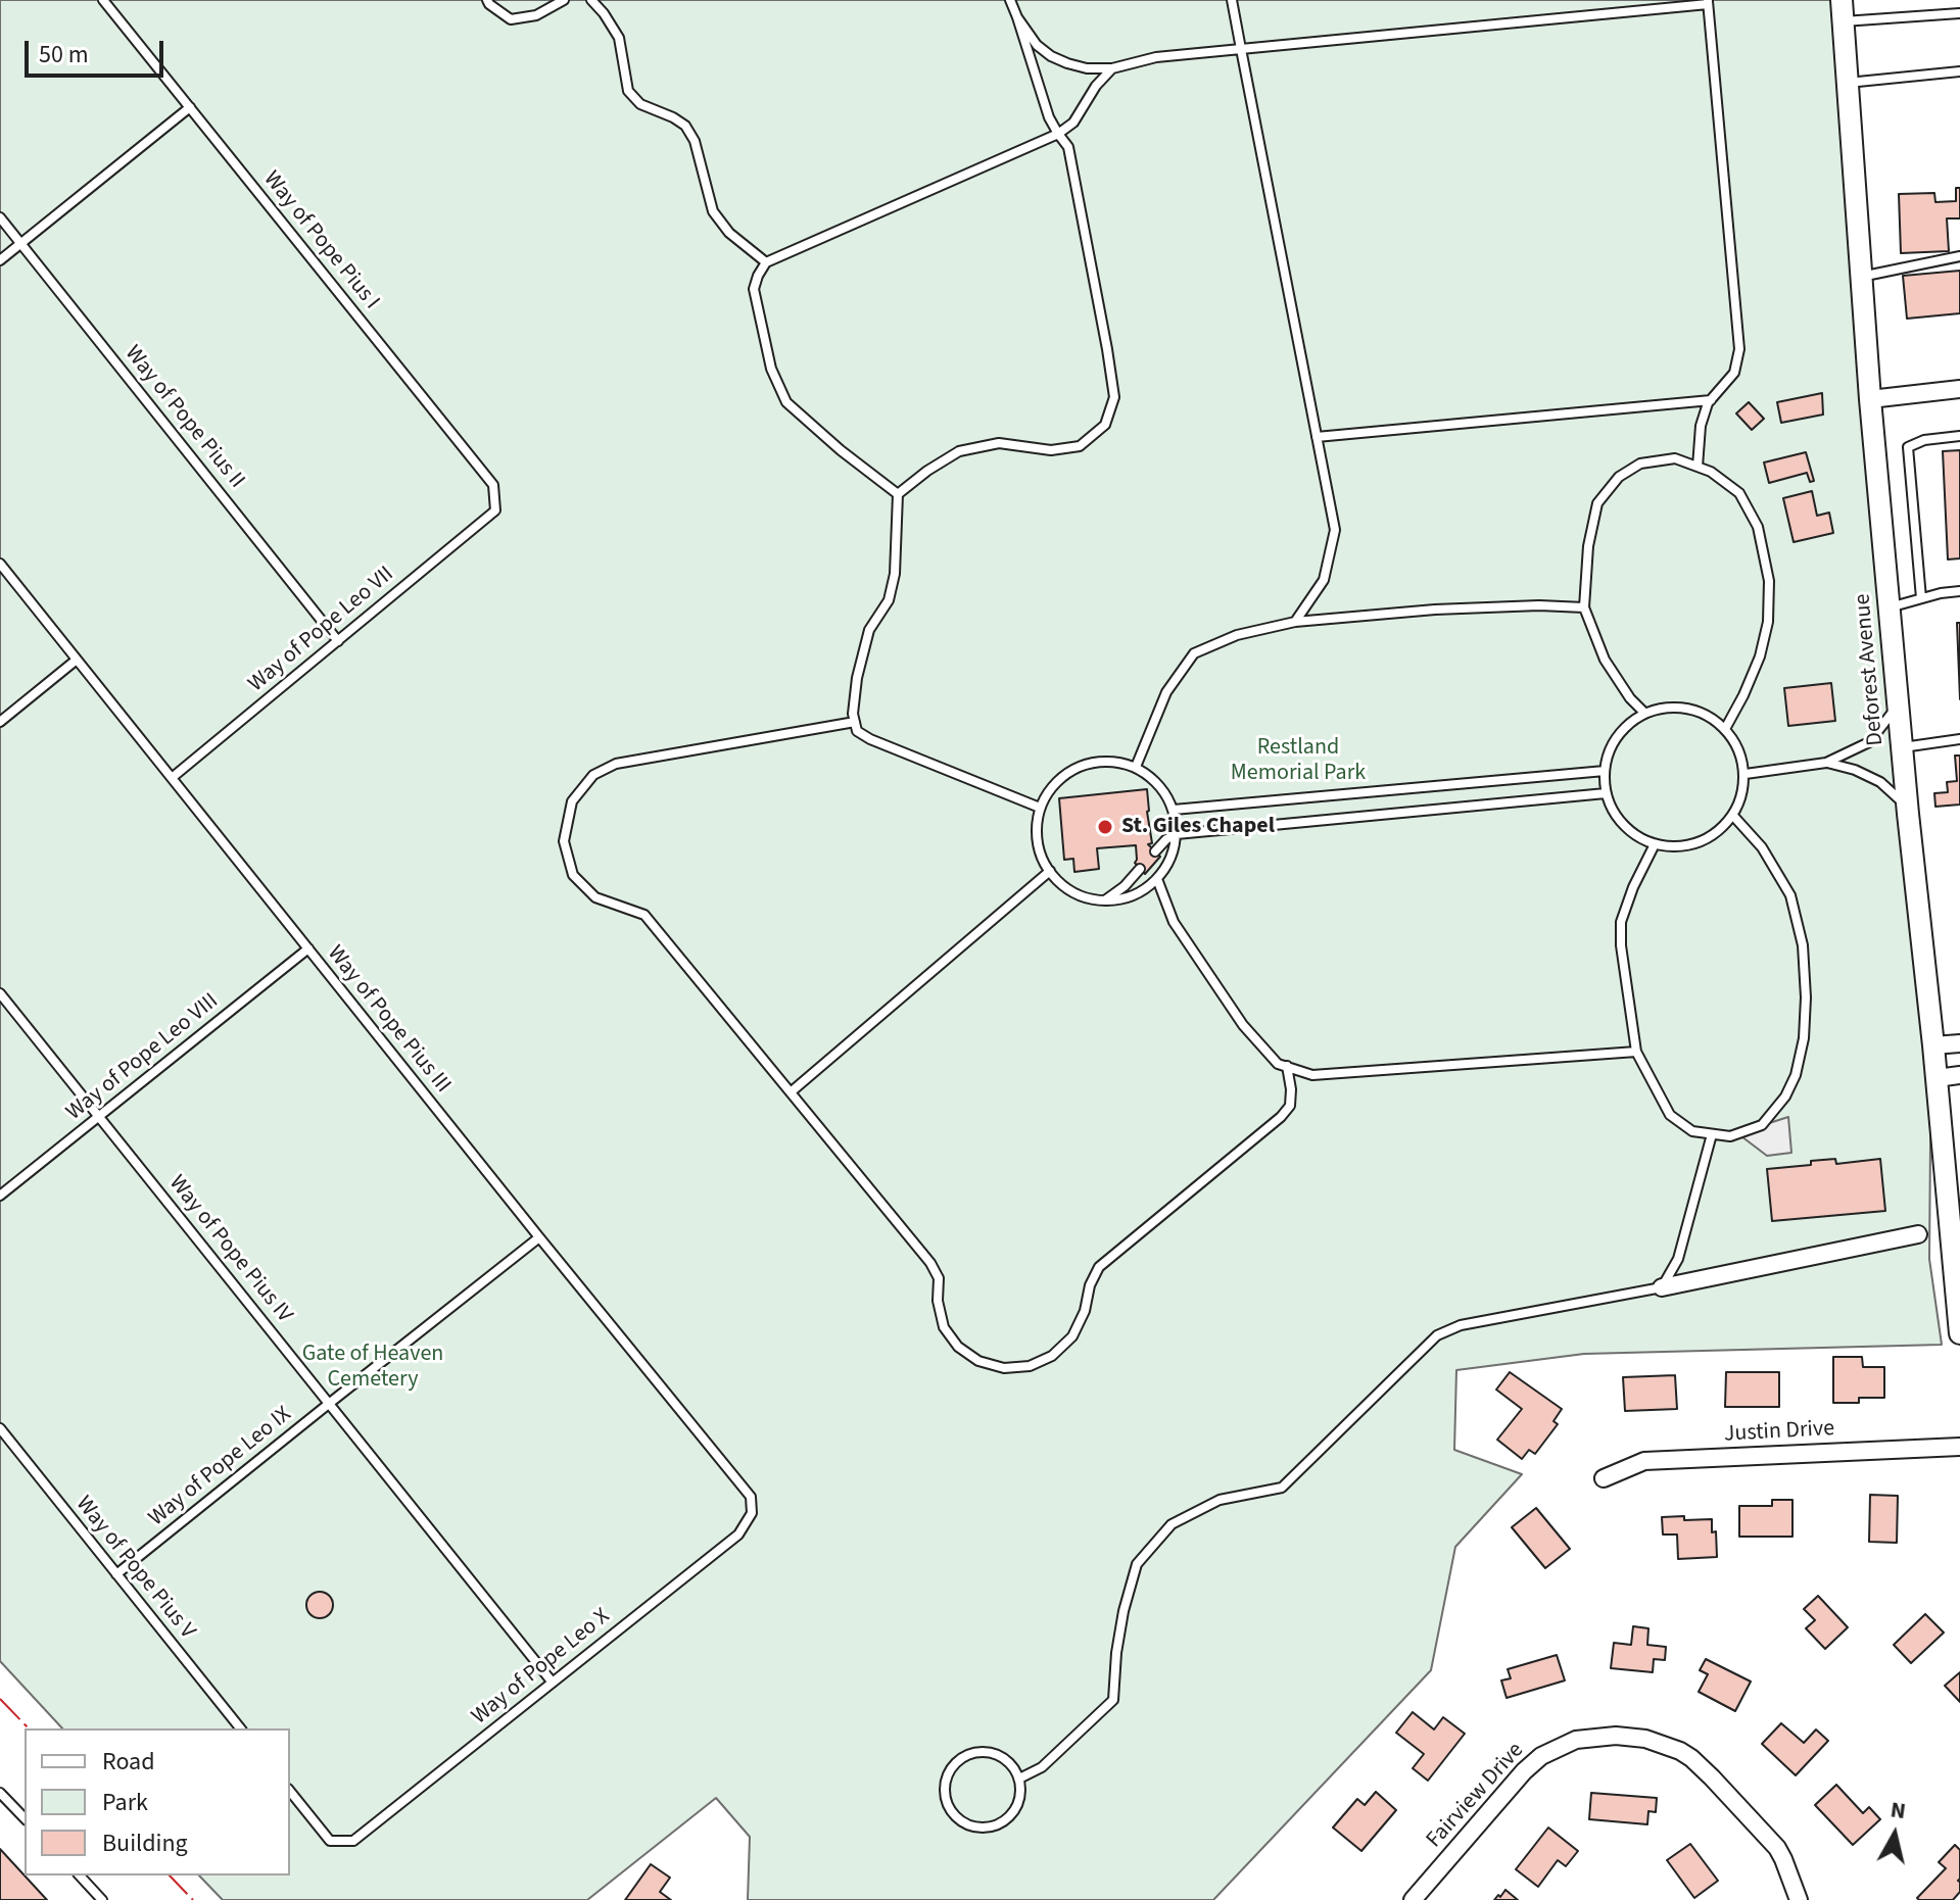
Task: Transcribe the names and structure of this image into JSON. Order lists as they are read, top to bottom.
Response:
{
  "streets": {
    "street": ["Deforest Avenue", "Justin Drive", "Fairview Drive"],
    "lane": [
      "Way of Pope Pius I",
      "Way of Pope Pius II",
      "Way of Pope Leo VII",
      "Way of Pope Pius III",
      "Way of Pope Leo VIII",
      "Way of Pope Pius IV",
      "Way of Pope Leo IX",
      "Way of Pope Pius V",
      "Way of Pope Leo X"
    ]
  },
  "crossings": [
    ["Way of Pope Pius I", "Way of Pope Leo VII"],
    ["Way of Pope Pius II", "Way of Pope Leo VII"],
    ["Way of Pope Leo VII", "Way of Pope Pius III"],
    ["Way of Pope Pius III", "Way of Pope Leo VIII"],
    ["Way of Pope Pius III", "Way of Pope Leo IX"],
    ["Way of Pope Pius III", "Way of Pope Leo X"],
    ["Way of Pope Leo VIII", "Way of Pope Pius IV"],
    ["Way of Pope Pius IV", "Way of Pope Leo IX"],
    ["Way of Pope Pius IV", "Way of Pope Leo X"],
    ["Way of Pope Leo IX", "Way of Pope Pius V"]
  ],
  "parks": ["Restland Memorial Park", "Gate of Heaven Cemetery"],
  "places": ["St. Giles Chapel"],
  "legend": ["Road", "Park", "Building"],
  "scale_bar": "50 m",
  "north": "top"
}
